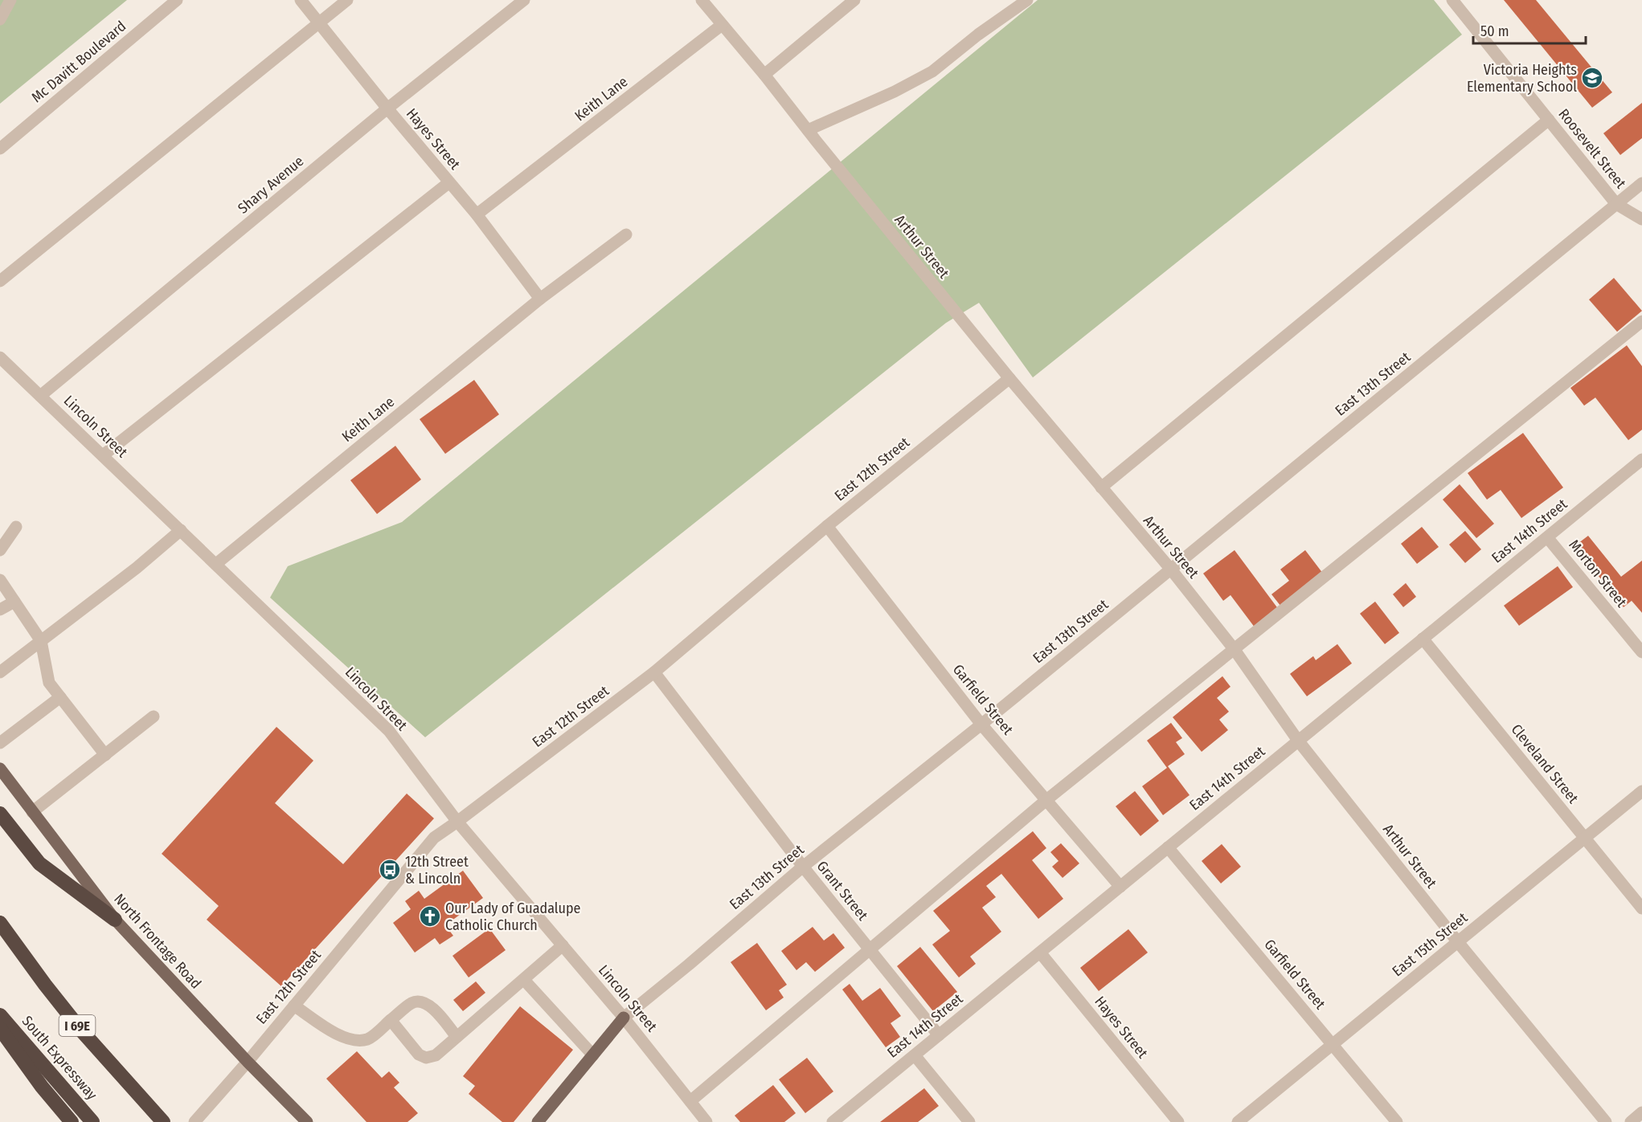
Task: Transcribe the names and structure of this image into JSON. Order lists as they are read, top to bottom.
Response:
{
  "streets": {
    "highway": ["I 69E", "South Expressway"],
    "main road": ["East 13th Street", "North Frontage Road"],
    "street": [
      "Mc Davitt Boulevard",
      "Keith Lane",
      "Hayes Street",
      "Roosevelt Street",
      "Shary Avenue",
      "Arthur Street",
      "Lincoln Street",
      "East 12th Street",
      "East 14th Street",
      "Morton Street",
      "Garfield Street",
      "Cleveland Street",
      "Grant Street",
      "East 15th Street"
    ]
  },
  "crossings": [
    ["Keith Lane", "Hayes Street"],
    ["Keith Lane", "Arthur Street"],
    ["Keith Lane", "Lincoln Street"],
    ["Hayes Street", "Shary Avenue"],
    ["Hayes Street", "East 14th Street"],
    ["Roosevelt Street", "East 13th Street"],
    ["Shary Avenue", "Lincoln Street"],
    ["Arthur Street", "East 13th Street"],
    ["Arthur Street", "East 12th Street"],
    ["Arthur Street", "East 14th Street"],
    ["Arthur Street", "East 15th Street"],
    ["East 13th Street", "Lincoln Street"],
    ["East 13th Street", "Garfield Street"],
    ["East 13th Street", "Grant Street"],
    ["Lincoln Street", "East 12th Street"],
    ["East 12th Street", "Garfield Street"],
    ["East 12th Street", "Grant Street"],
    ["East 12th Street", "North Frontage Road"],
    ["East 14th Street", "Morton Street"],
    ["East 14th Street", "Garfield Street"],
    ["East 14th Street", "Cleveland Street"],
    ["East 14th Street", "Grant Street"],
    ["Garfield Street", "East 15th Street"],
    ["Cleveland Street", "East 15th Street"]
  ],
  "places": {
    "school or university": ["Victoria Heights Elementary School"],
    "bus stop": ["12th Street & Lincoln"],
    "church": ["Our Lady of Guadalupe Catholic Church"]
  },
  "scale_bar": "50 m"
}
